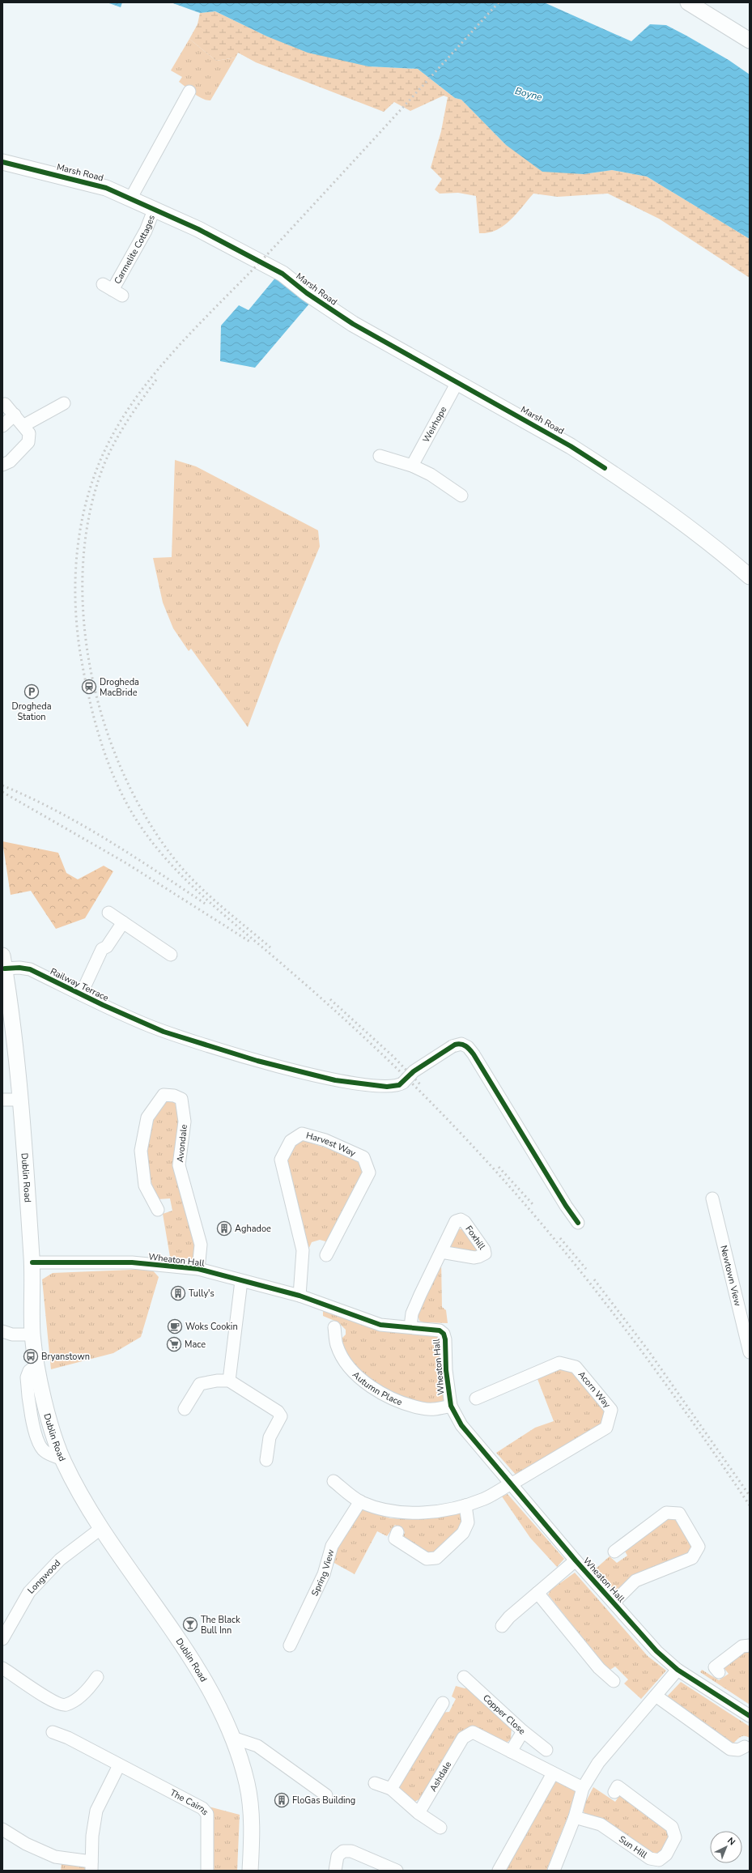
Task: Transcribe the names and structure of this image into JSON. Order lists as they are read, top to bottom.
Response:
{
  "streets": {
    "main road": ["Marsh Road", "Dublin Road"],
    "street": [
      "Carmelite Cottages",
      "Weirhope",
      "Railway Terrace",
      "Avondale",
      "Harvest Way",
      "Wheaton Hall",
      "Newtown View",
      "Autumn Place",
      "Acorn Way",
      "Spring View",
      "Longwood",
      "Copper Close",
      "Ashdale",
      "The Cairns",
      "Sun Hill"
    ]
  },
  "crossings": [
    ["Marsh Road", "Carmelite Cottages"],
    ["Marsh Road", "Weirhope"],
    ["Railway Terrace", "Dublin Road"],
    ["Avondale", "Wheaton Hall"],
    ["Harvest Way", "Wheaton Hall"],
    ["Dublin Road", "Wheaton Hall"],
    ["Dublin Road", "Longwood"],
    ["Wheaton Hall", "Autumn Place"],
    ["Wheaton Hall", "Acorn Way"]
  ],
  "water": ["Boyne"],
  "places": {
    "station": ["Drogheda MacBride"],
    "parking": ["Drogheda Station"],
    "building": ["Aghadoe", "Tully's", "FloGas Building"],
    "cafe": ["Woks Cookin"],
    "supermarket": ["Mace"],
    "bus stop": ["Bryanstown"],
    "bar": ["The Black Bull Inn"]
  },
  "north": "top right"
}
